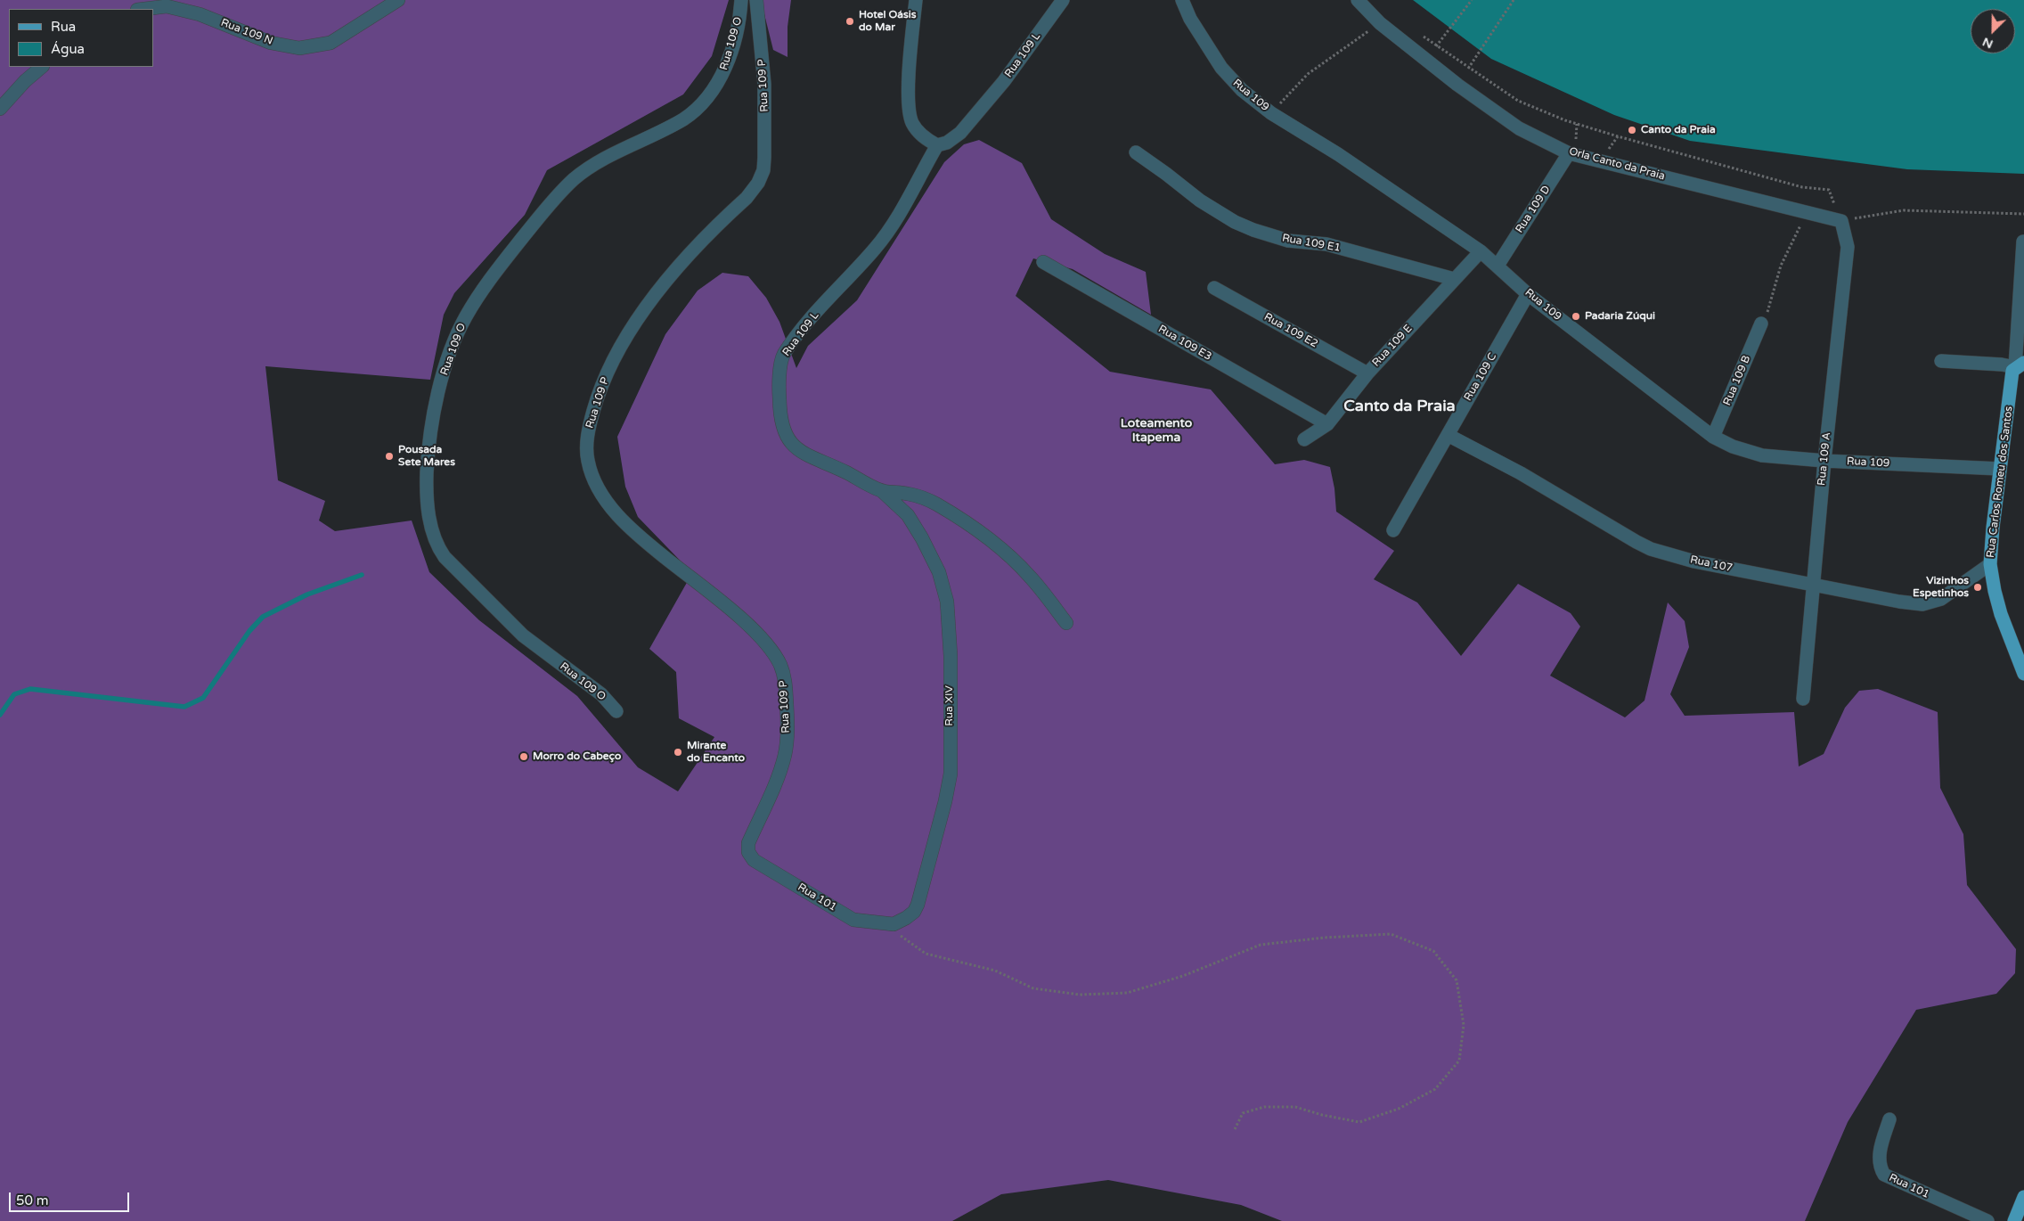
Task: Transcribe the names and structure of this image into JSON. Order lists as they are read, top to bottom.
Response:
{
  "streets": {
    "main road": ["Rua Carlos Romeu dos Santos"],
    "street": [
      "Rua 109 N",
      "Rua 109 O",
      "Rua 109 L",
      "Rua 109 P",
      "Rua 109",
      "Orla Canto da Praia",
      "Rua 109 D",
      "Rua 109 E1",
      "Rua 109 E2",
      "Rua 109 E3",
      "Rua 109 E",
      "Rua 109 C",
      "Rua 109 B",
      "Rua 109 A",
      "Rua 107",
      "Rua XIV",
      "Rua 101"
    ]
  },
  "crossings": [
    ["Rua 109 L", "Rua XIV"],
    ["Rua 109 P", "Rua 101"],
    ["Rua 109", "Rua 109 D"],
    ["Rua 109", "Rua 109 E"],
    ["Rua 109", "Rua 109 C"],
    ["Rua 109", "Rua 109 B"],
    ["Rua 109", "Rua 109 A"],
    ["Rua 109", "Rua Carlos Romeu dos Santos"],
    ["Orla Canto da Praia", "Rua 109 D"],
    ["Orla Canto da Praia", "Rua 109 A"],
    ["Rua 109 E1", "Rua 109 E"],
    ["Rua 109 E2", "Rua 109 E"],
    ["Rua 109 E3", "Rua 109 E"],
    ["Rua 109 C", "Rua 107"],
    ["Rua 109 A", "Rua 107"],
    ["Rua Carlos Romeu dos Santos", "Rua 107"],
    ["Rua XIV", "Rua 101"]
  ],
  "districts": ["Canto da Praia", "Loteamento Itapema"],
  "places": [
    "Hotel Oásis do Mar",
    "Canto da Praia",
    "Padaria Zúqui",
    "Pousada Sete Mares",
    "Vizinhos Espetinhos",
    "Mirante do Encanto",
    "Morro do Cabeço"
  ],
  "legend": ["Rua", "Água"],
  "scale_bar": "50 m",
  "north": "bottom left"
}
